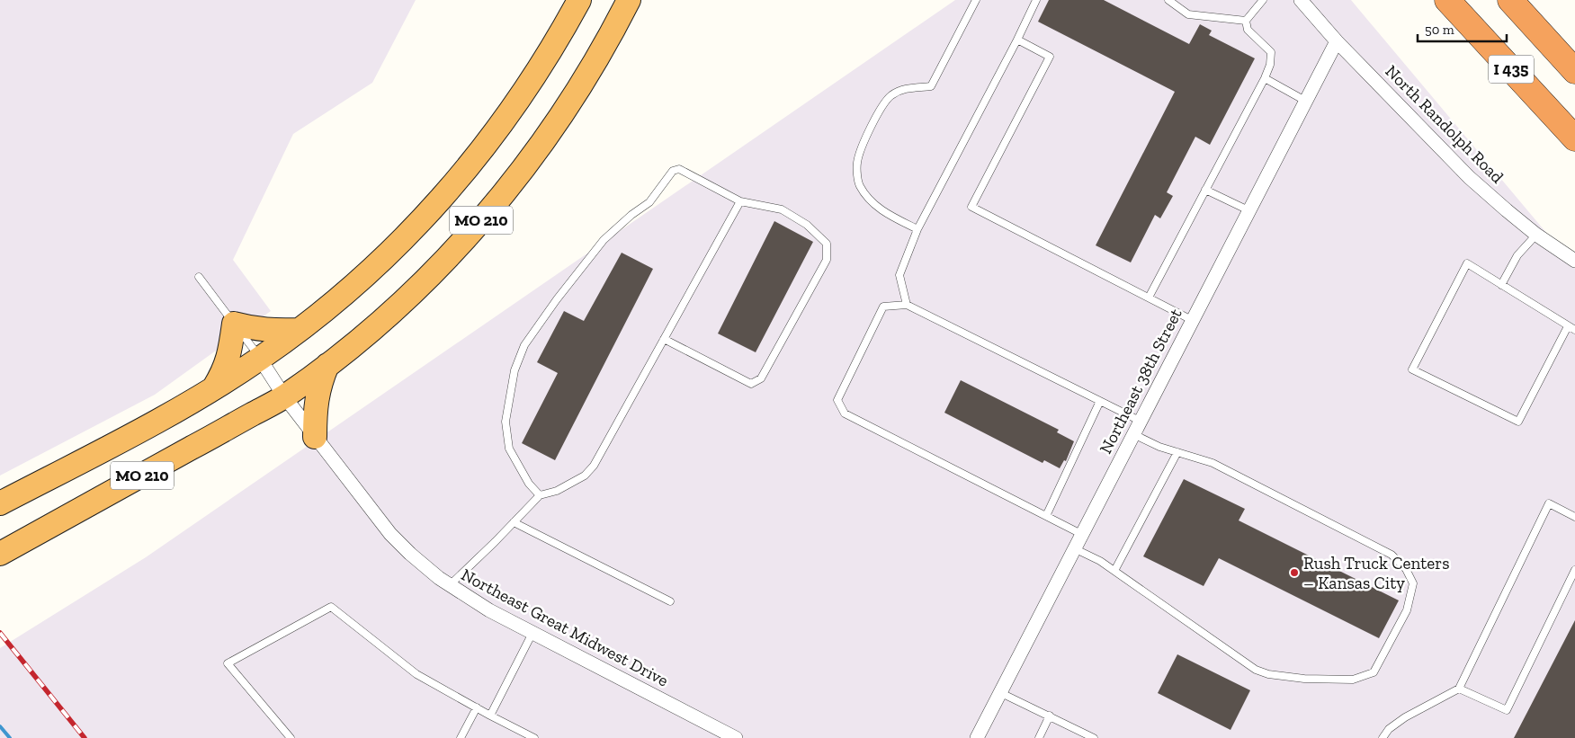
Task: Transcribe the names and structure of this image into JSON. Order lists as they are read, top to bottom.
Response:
{
  "streets": {
    "highway": ["I 435", "MO 210"],
    "street": ["North Randolph Road", "Northeast 38th Street", "Northeast Great Midwest Drive"]
  },
  "crossings": [
    ["North Randolph Road", "Northeast 38th Street"],
    ["MO 210", "Northeast Great Midwest Drive"]
  ],
  "places": ["Rush Truck Centers – Kansas City"],
  "scale_bar": "50 m"
}
